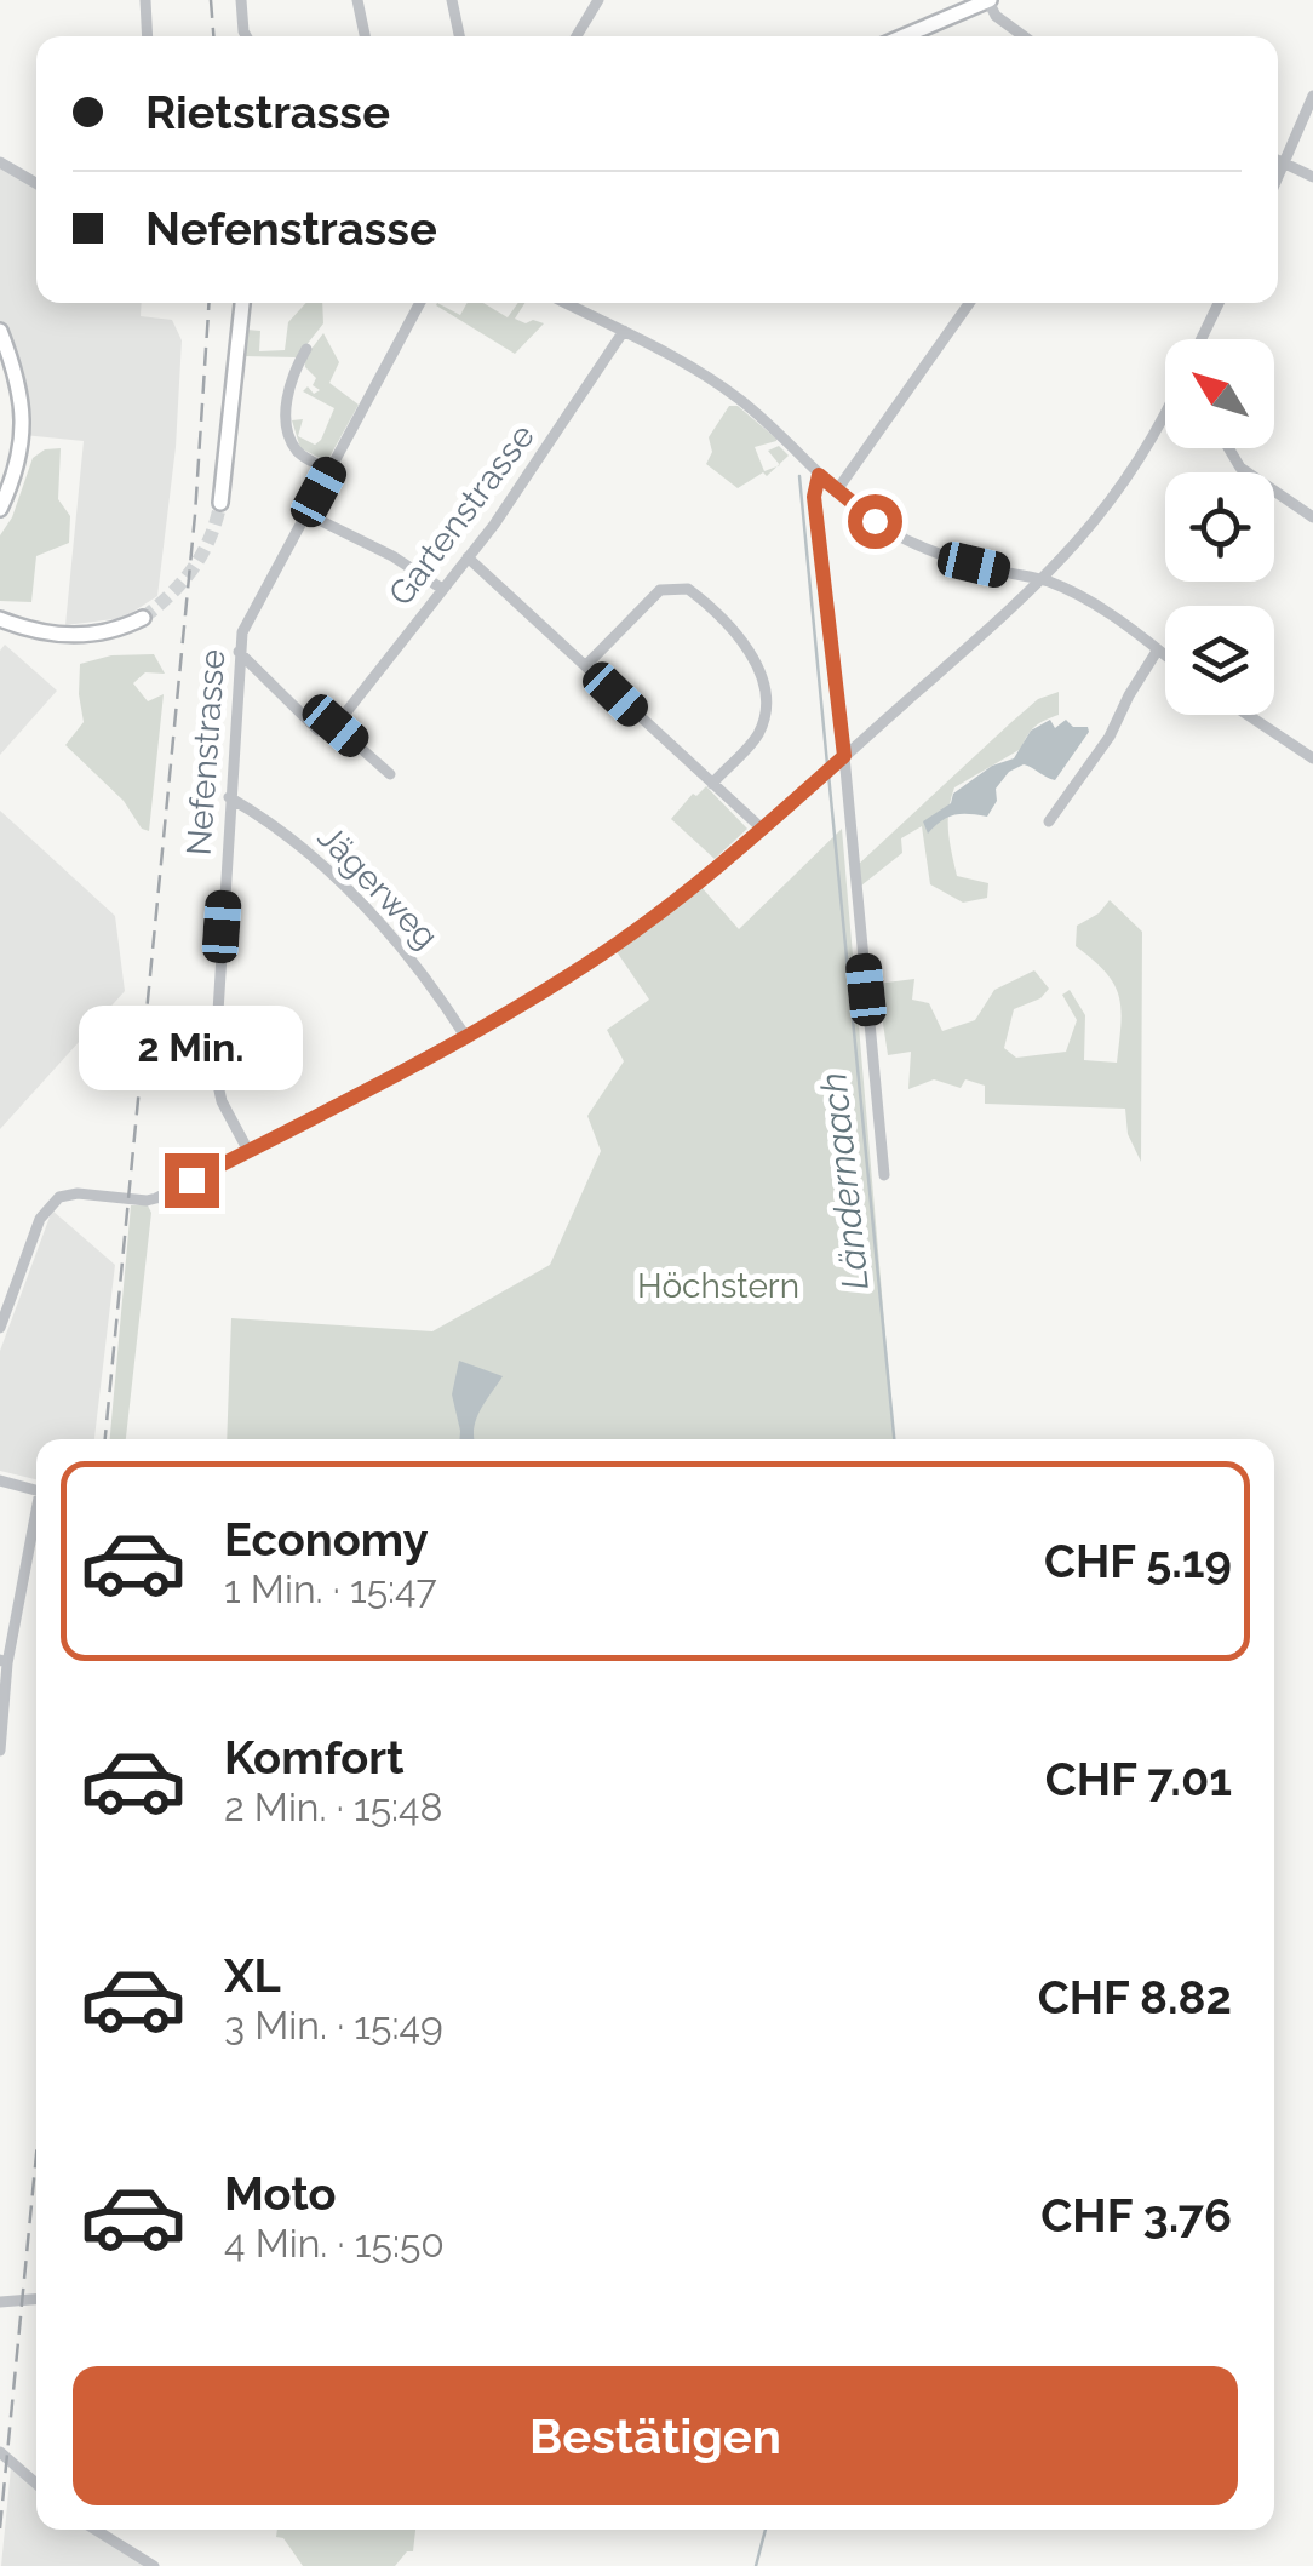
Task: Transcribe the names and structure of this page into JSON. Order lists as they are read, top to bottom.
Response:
{
  "streets": {
    "street": ["Gartenstrasse", "Nefenstrasse", "Jägerweg"]
  },
  "crossings": [
    ["Nefenstrasse", "Jägerweg"]
  ],
  "water": ["Ländernaach"],
  "parks": ["Höchstern"],
  "north": "top left",
  "page": {
    "banner": ["Rietstrasse", "Nefenstrasse"],
    "bubble": "2 Min.",
    "list": [
      {
        "name": "Economy",
        "note": "1 Min. · 15:47",
        "value": "CHF 5.19"
      },
      {
        "name": "Komfort",
        "note": "2 Min. · 15:48",
        "value": "CHF 7.01"
      },
      {
        "name": "XL",
        "note": "3 Min. · 15:49",
        "value": "CHF 8.82"
      },
      {
        "name": "Moto",
        "note": "4 Min. · 15:50",
        "value": "CHF 3.76"
      }
    ],
    "buttons": "Bestätigen"
  }
}
